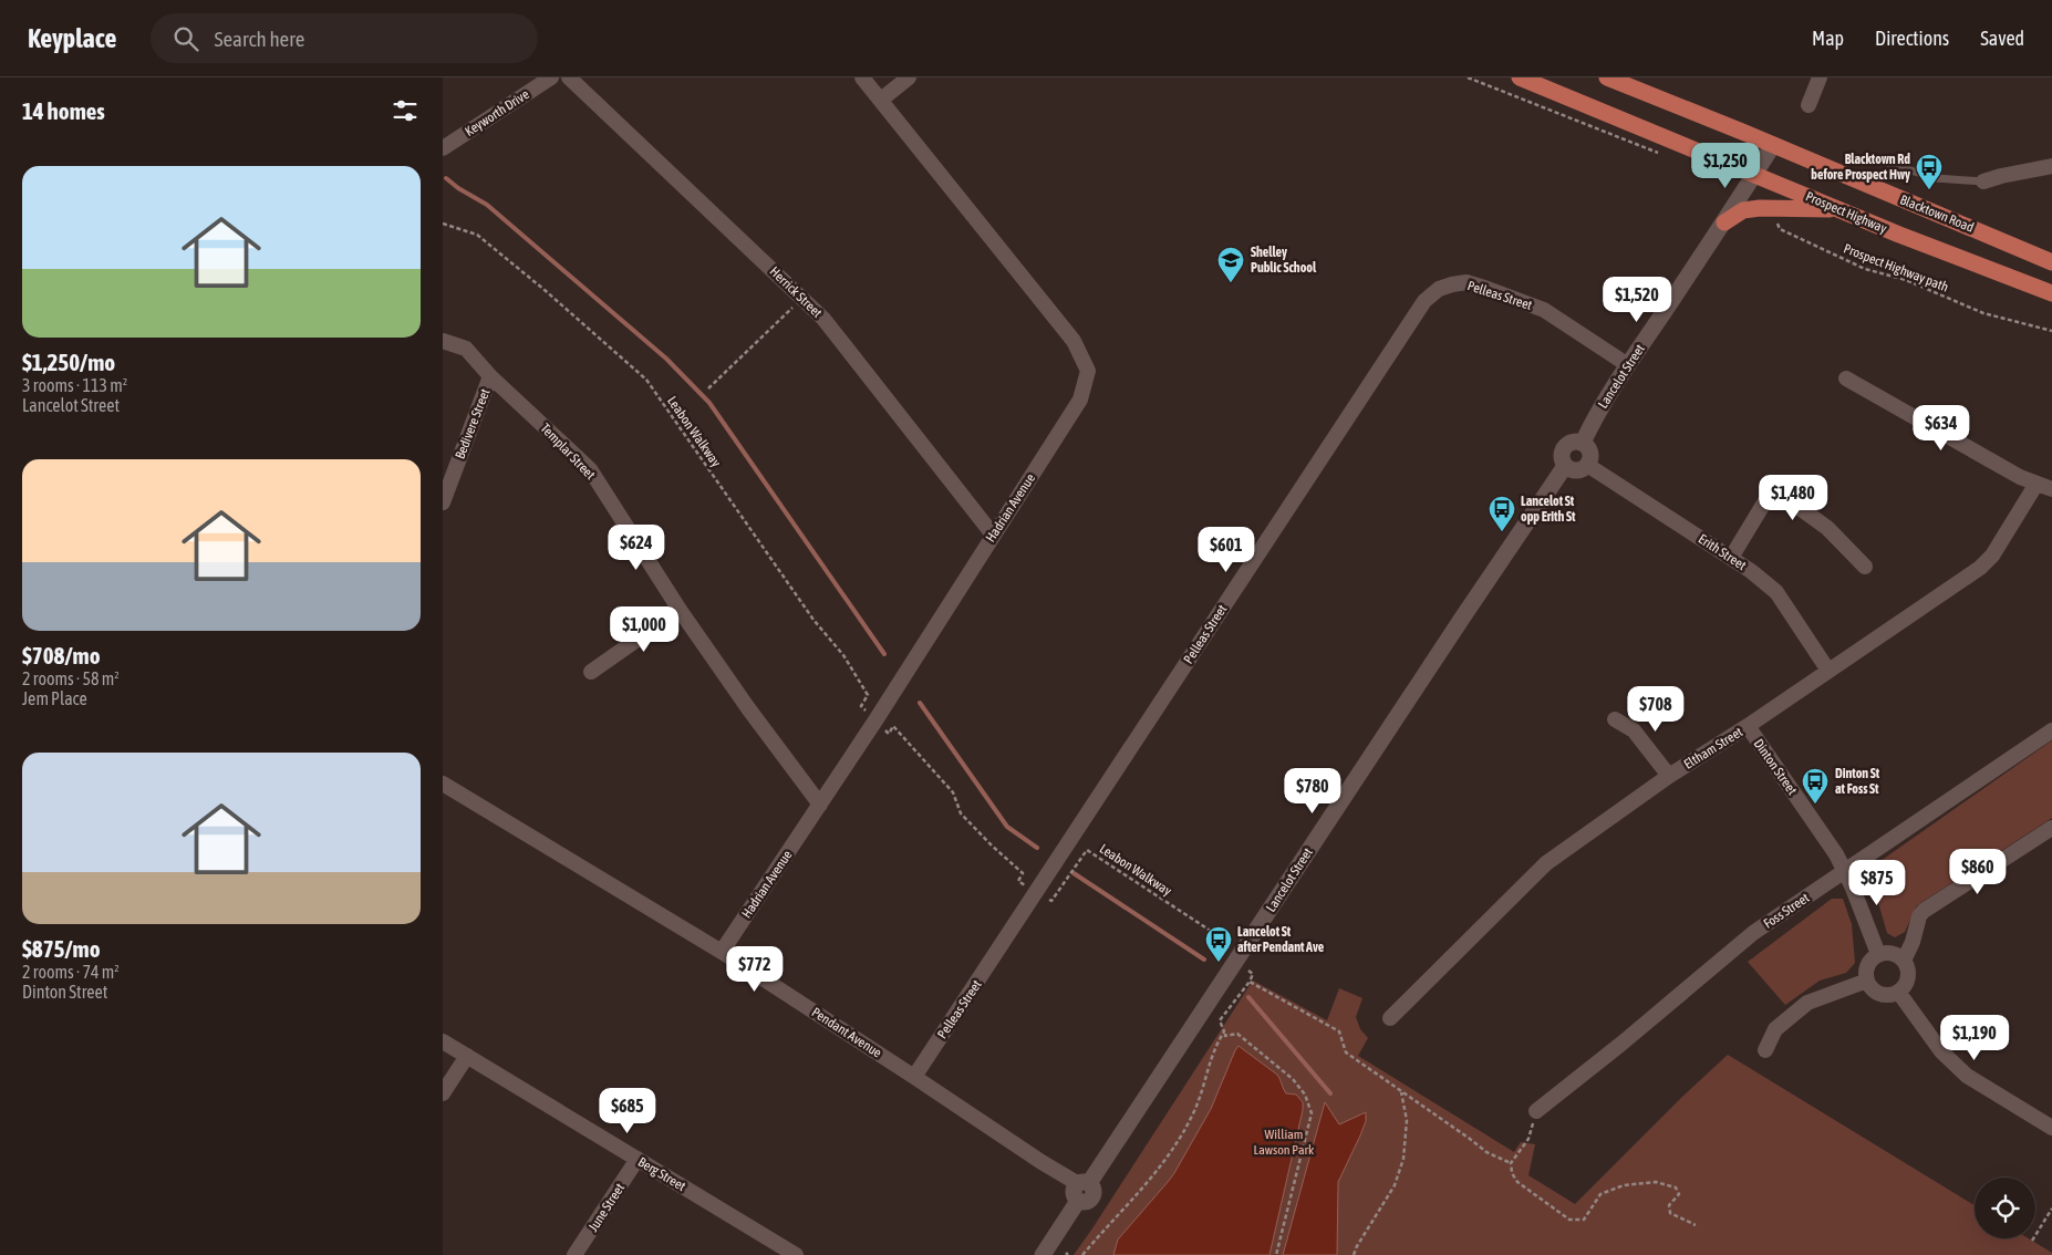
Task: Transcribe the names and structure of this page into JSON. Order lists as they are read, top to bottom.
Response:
{
  "streets": {
    "main road": ["Prospect Highway", "Blacktown Road"],
    "street": [
      "Keyworth Drive",
      "Herrick Street",
      "Pelleas Street",
      "Lancelot Street",
      "Bedivere Street",
      "Templar Street",
      "Hadrian Avenue",
      "Erith Street",
      "Eltham Street",
      "Dinton Street",
      "Foss Street",
      "Pendant Avenue",
      "Berg Street",
      "June Street"
    ],
    "path": ["Prospect Highway path", "Leabon Walkway"]
  },
  "crossings": [
    ["Prospect Highway", "Lancelot Street"],
    ["Blacktown Road", "Lancelot Street"],
    ["Herrick Street", "Hadrian Avenue"],
    ["Pelleas Street", "Lancelot Street"],
    ["Pelleas Street", "Pendant Avenue"],
    ["Lancelot Street", "Erith Street"],
    ["Lancelot Street", "Pendant Avenue"],
    ["Bedivere Street", "Templar Street"],
    ["Templar Street", "Hadrian Avenue"],
    ["Hadrian Avenue", "Pendant Avenue"],
    ["Erith Street", "Eltham Street"],
    ["Eltham Street", "Dinton Street"],
    ["Dinton Street", "Foss Street"],
    ["Berg Street", "June Street"]
  ],
  "parks": ["William Lawson Park"],
  "places": {
    "bus stop": [
      "Blacktown Rd before Prospect Hwy",
      "Lancelot St opp Erith St",
      "Dinton St at Foss St",
      "Lancelot St after Pendant Ave"
    ],
    "school or university": ["Shelley Public School"]
  },
  "page": {
    "header": "Keyplace",
    "search": "Search here",
    "nav": ["Map", "Directions", "Saved"],
    "heading": "14 homes",
    "price": [
      "$1,250",
      "$1,520",
      "$634",
      "$1,480",
      "$624",
      "$601",
      "$1,000",
      "$708",
      "$780",
      "$860",
      "$875",
      "$772",
      "$1,190",
      "$685"
    ],
    "list": [
      {
        "name": "$1,250/mo",
        "note": "3 rooms · 113 m² · Lancelot Street"
      },
      {
        "name": "$708/mo",
        "note": "2 rooms · 58 m² · Jem Place"
      },
      {
        "name": "$875/mo",
        "note": "2 rooms · 74 m² · Dinton Street"
      }
    ]
  }
}
